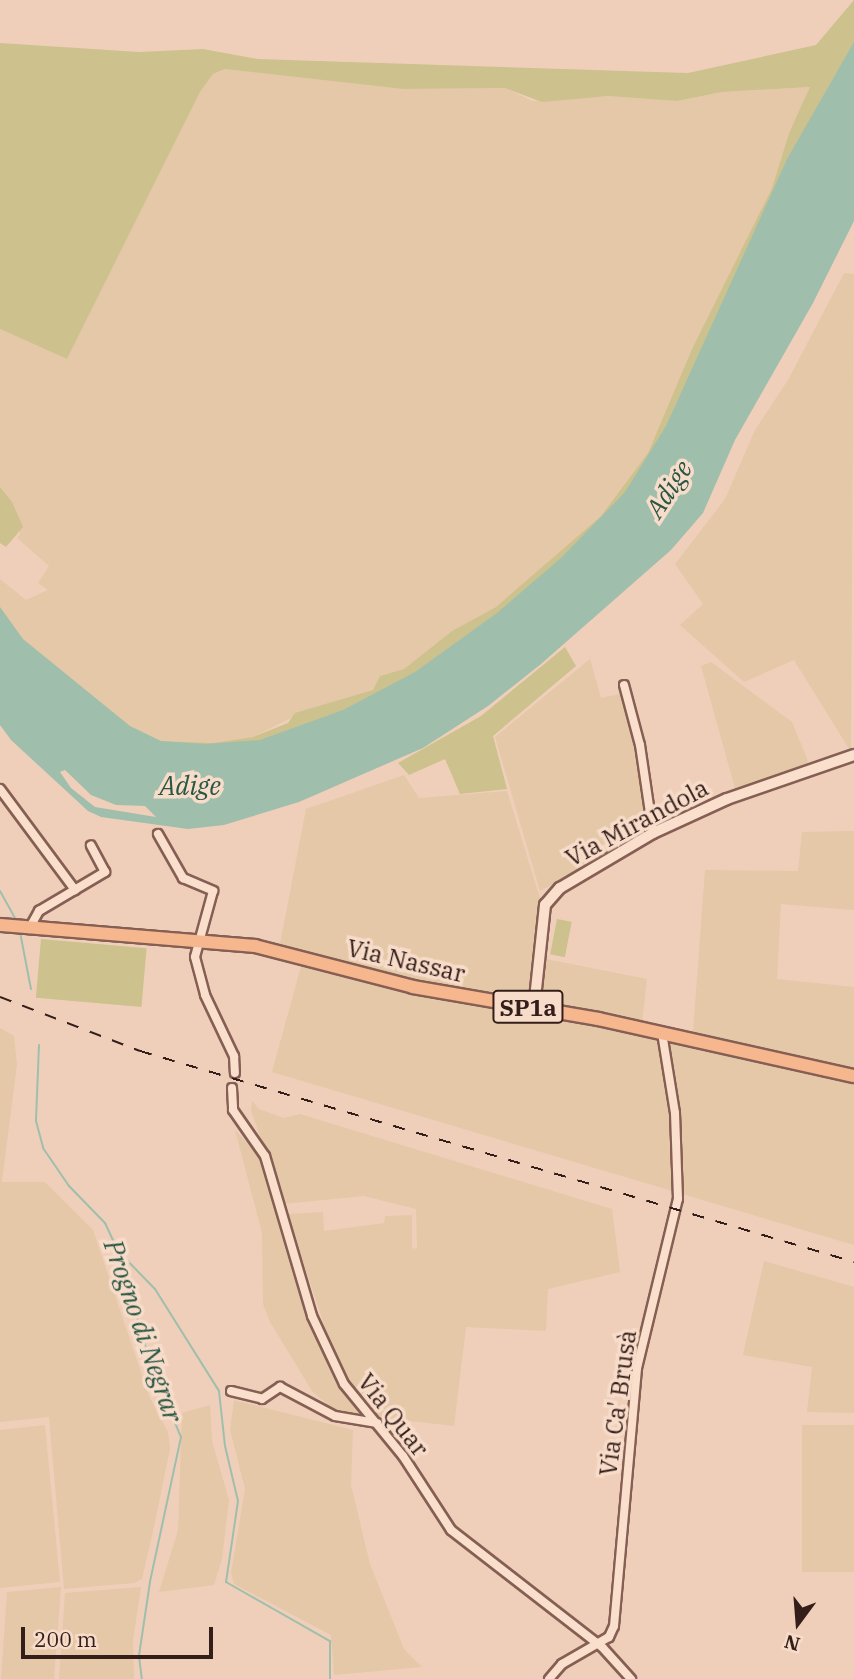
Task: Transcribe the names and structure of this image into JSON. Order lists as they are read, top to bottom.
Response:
{
  "streets": {
    "main road": ["Via Nassar", "SP1a"],
    "street": ["Via Mirandola", "Via Ca' Brusà", "Via Quar"]
  },
  "crossings": [
    ["Via Mirandola", "Via Nassar"],
    ["Via Nassar", "Via Ca' Brusà"],
    ["Via Ca' Brusà", "Via Quar"]
  ],
  "water": ["Adige", "Progno di Negrar"],
  "scale_bar": "200 m",
  "north": "bottom"
}
